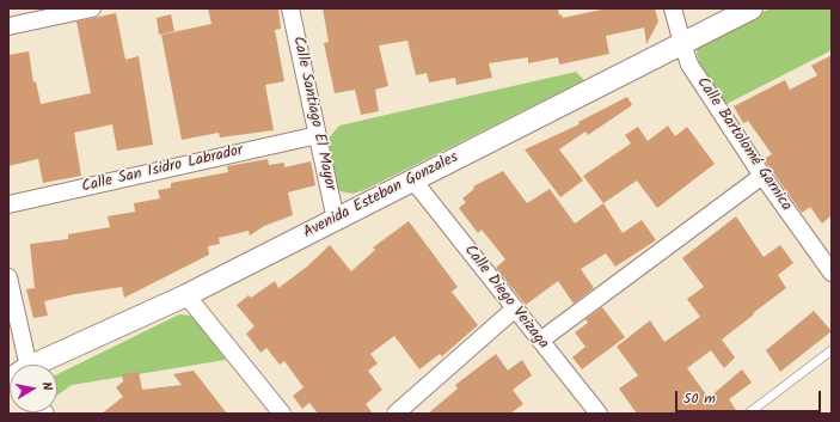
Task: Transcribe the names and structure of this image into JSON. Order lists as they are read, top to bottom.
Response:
{
  "streets": {
    "street": [
      "Calle Santiago El Mayor",
      "Calle Bartolomé Garnica",
      "Calle San Isidro Labrador",
      "Avenida Esteban Gonzales",
      "Calle Diego Veizaga"
    ]
  },
  "crossings": [
    ["Calle Santiago El Mayor", "Calle San Isidro Labrador"],
    ["Calle Santiago El Mayor", "Avenida Esteban Gonzales"],
    ["Calle Bartolomé Garnica", "Avenida Esteban Gonzales"],
    ["Avenida Esteban Gonzales", "Calle Diego Veizaga"]
  ],
  "scale_bar": "50 m",
  "north": "right"
}
